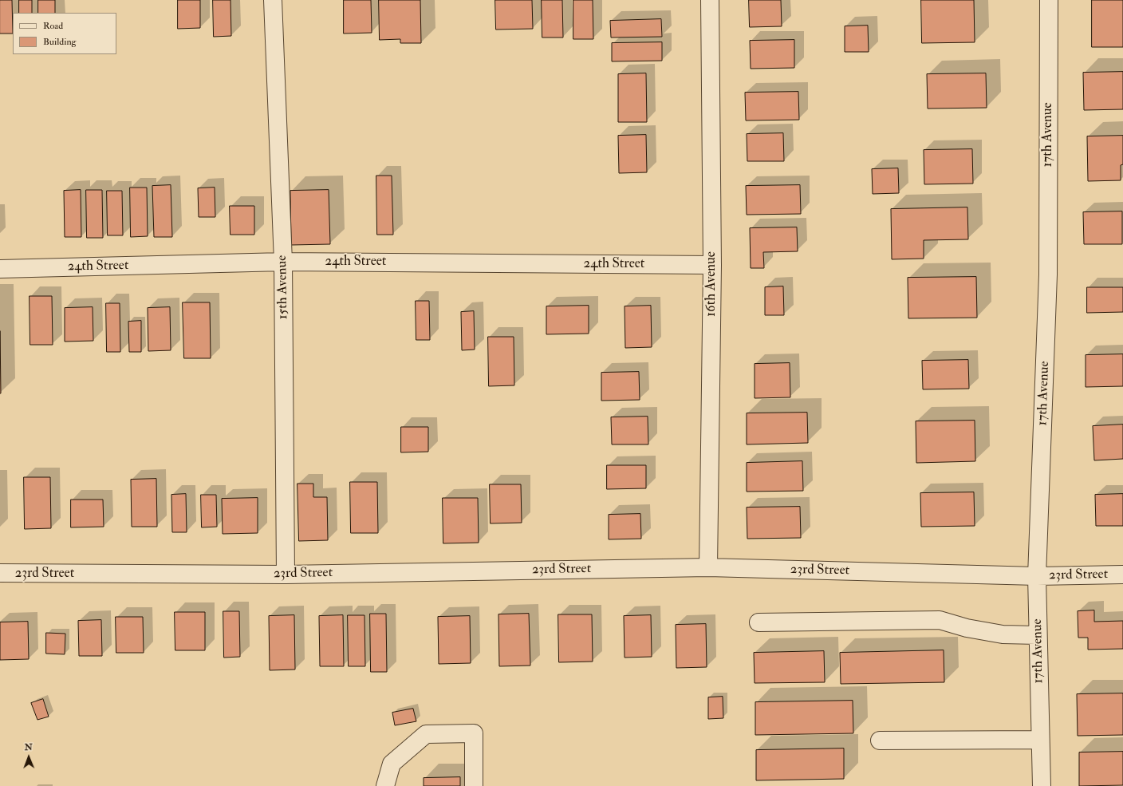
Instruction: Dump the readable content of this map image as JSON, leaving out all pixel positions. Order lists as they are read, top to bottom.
{
  "streets": {
    "street": [
      "17th Avenue",
      "24th Street",
      "16th Avenue",
      "15th Avenue",
      "23rd Street"
    ]
  },
  "crossings": [
    ["17th Avenue", "23rd Street"],
    ["24th Street", "16th Avenue"],
    ["24th Street", "15th Avenue"],
    ["16th Avenue", "23rd Street"],
    ["15th Avenue", "23rd Street"]
  ],
  "legend": ["Road", "Building"],
  "north": "top"
}
